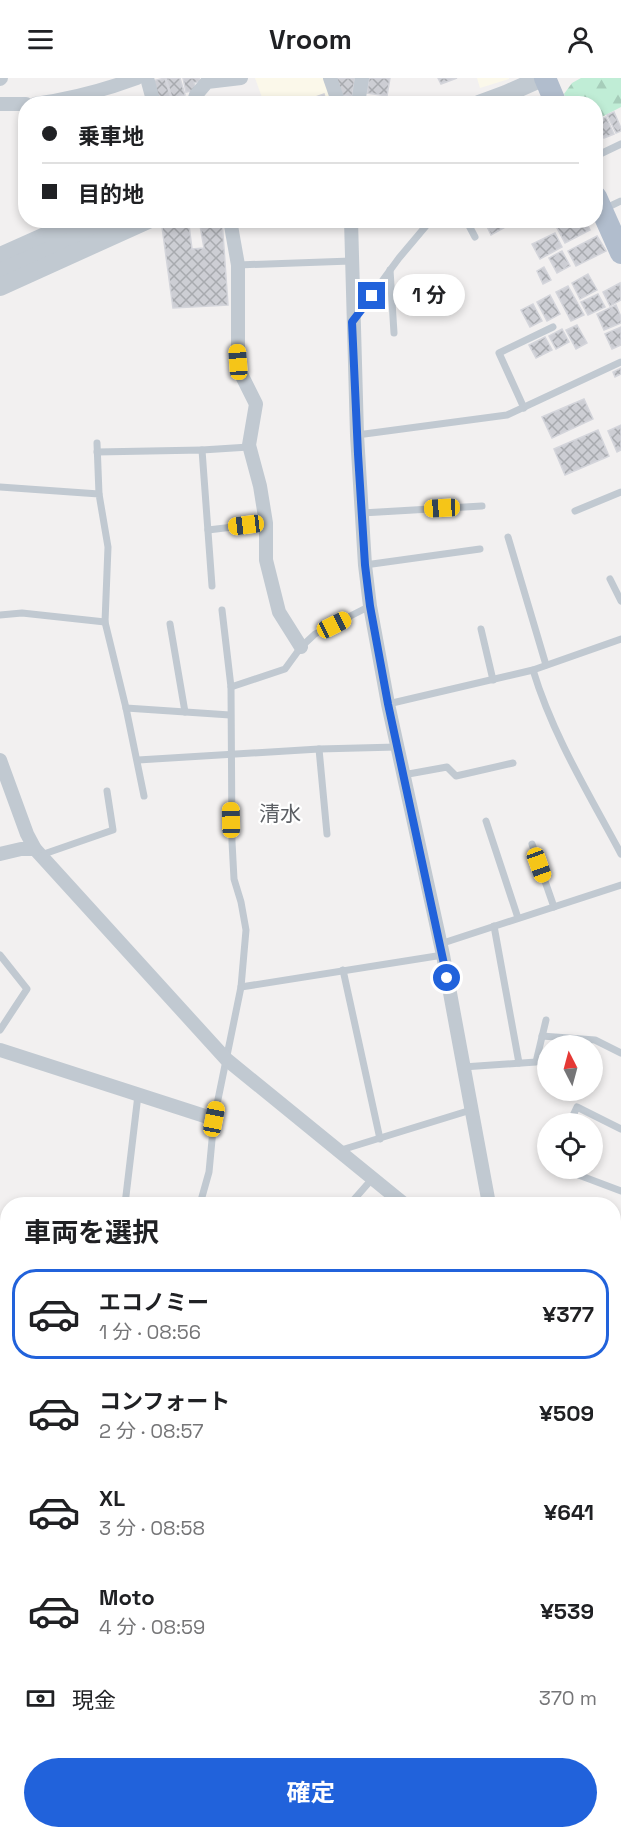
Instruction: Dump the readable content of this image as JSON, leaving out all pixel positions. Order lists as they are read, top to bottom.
{
  "districts": ["清水"],
  "north": "top",
  "page": {
    "header": "Vroom",
    "banner": ["乗車地", "目的地"],
    "bubble": "1 分",
    "heading": "車両を選択",
    "list": [
      {
        "name": "エコノミー",
        "note": "1 分 · 08:56",
        "value": "¥377"
      },
      {
        "name": "コンフォート",
        "note": "2 分 · 08:57",
        "value": "¥509"
      },
      {
        "name": "XL",
        "note": "3 分 · 08:58",
        "value": "¥641"
      },
      {
        "name": "Moto",
        "note": "4 分 · 08:59",
        "value": "¥539"
      }
    ],
    "pay": ["現金", "370 m"],
    "buttons": "確定"
  }
}
